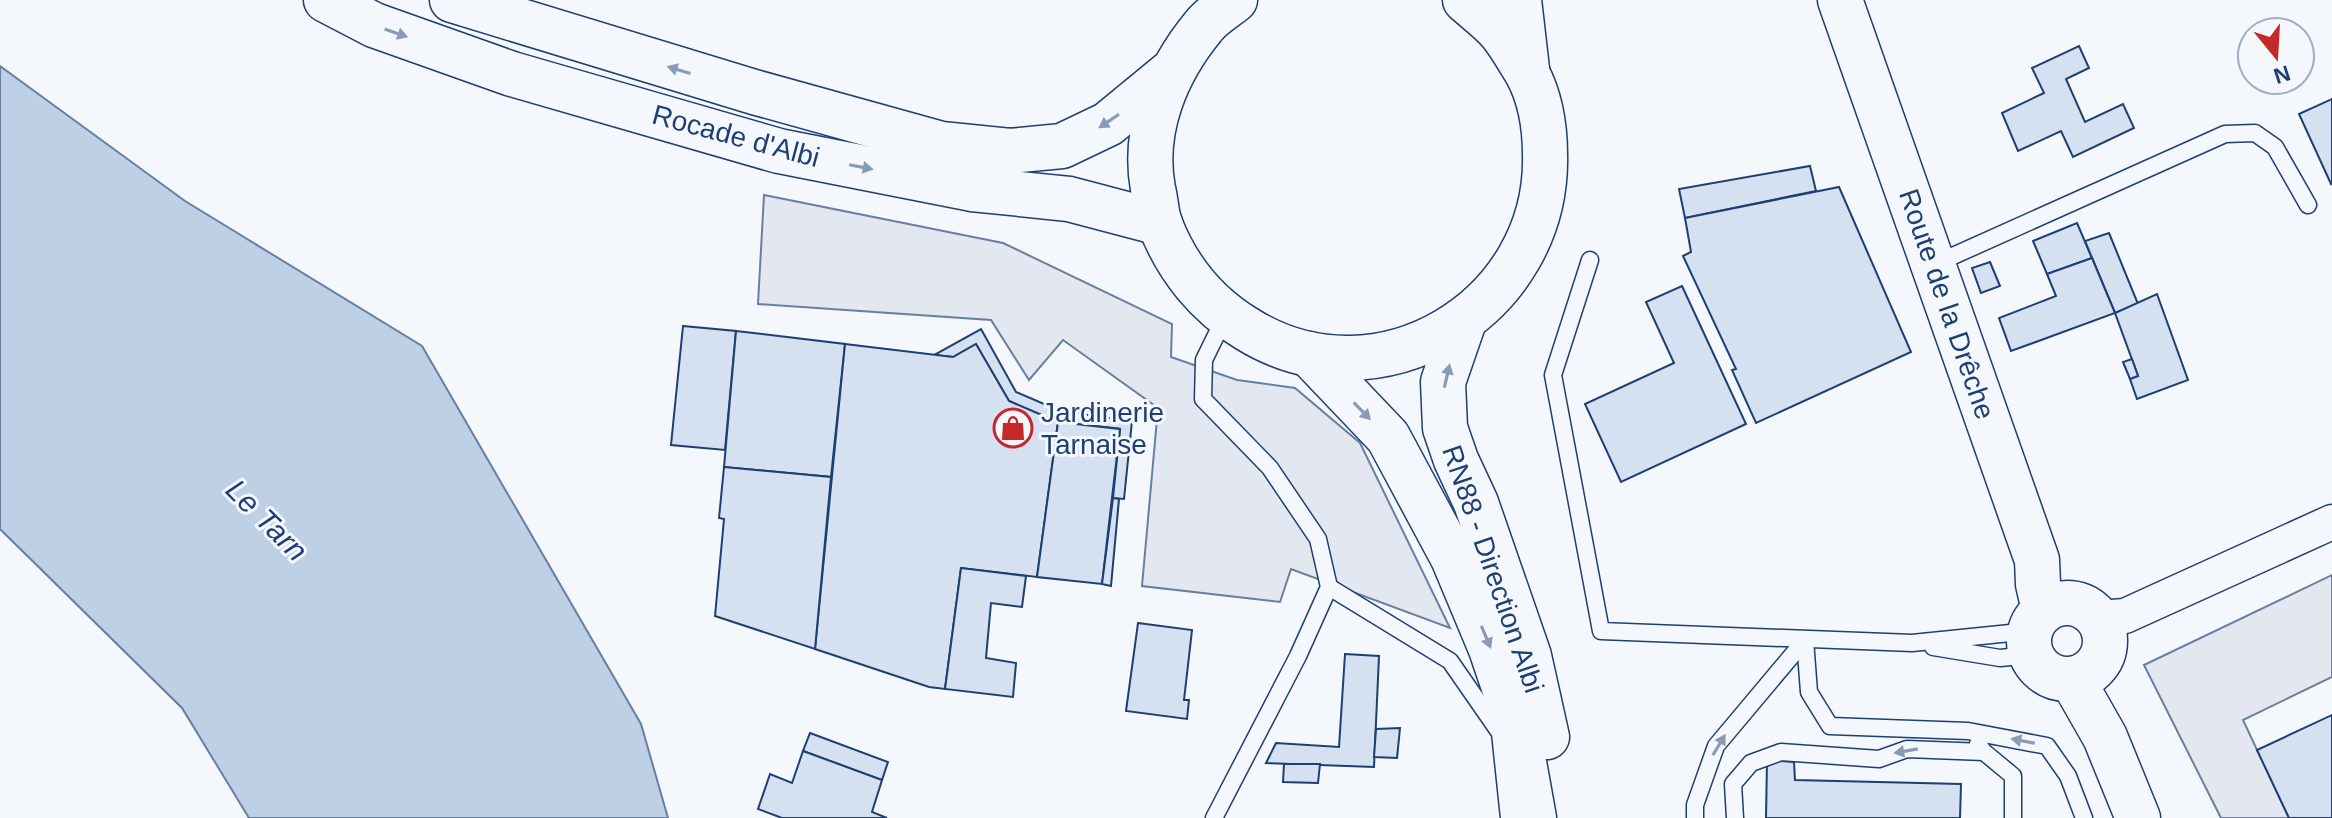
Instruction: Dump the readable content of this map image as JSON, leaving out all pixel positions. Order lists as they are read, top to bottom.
{
  "streets": {
    "main road": ["Rocade d'Albi", "Route de la Drêche", "RN88 - Direction Albi"]
  },
  "water": ["Le Tarn"],
  "places": {
    "shop": ["Jardinerie Tarnaise"]
  },
  "north": "bottom"
}
